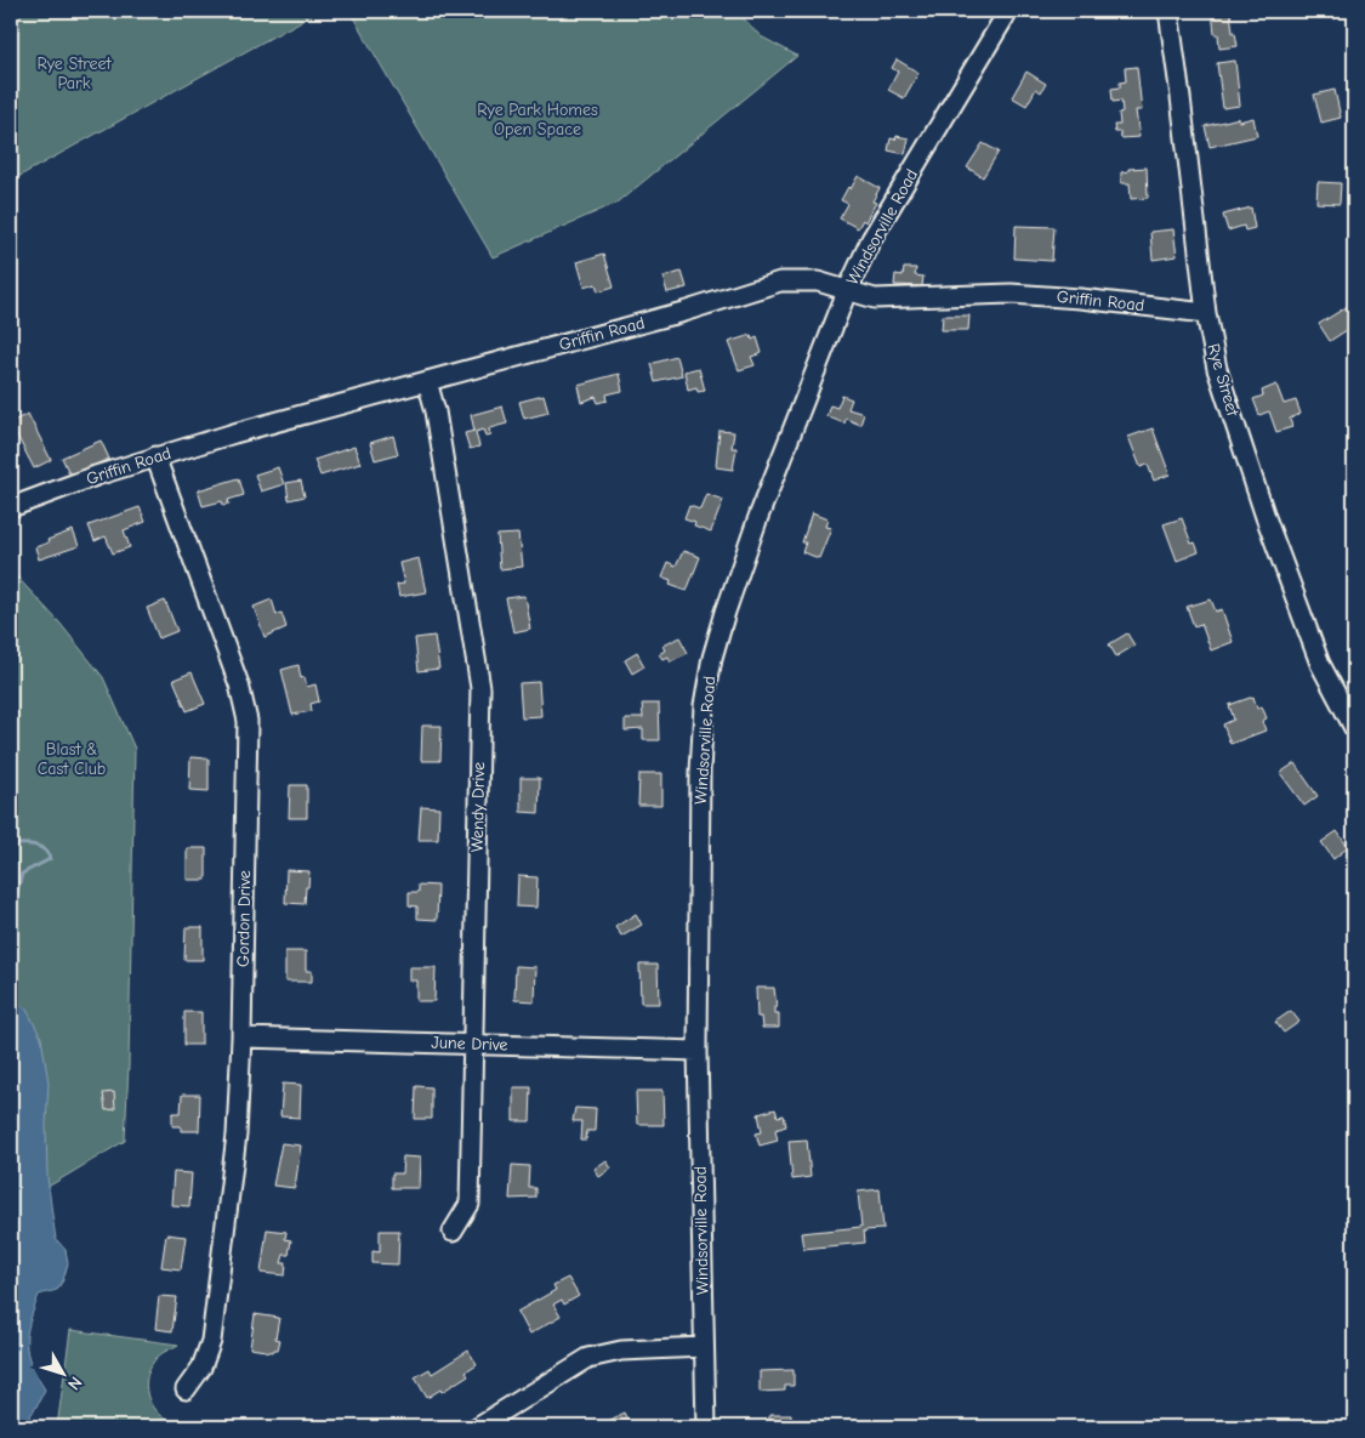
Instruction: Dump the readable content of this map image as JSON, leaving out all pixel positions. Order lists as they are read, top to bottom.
{
  "streets": {
    "street": [
      "Windsorville Road",
      "Griffin Road",
      "Rye Street",
      "Wendy Drive",
      "Gordon Drive",
      "June Drive"
    ]
  },
  "crossings": [
    ["Windsorville Road", "Griffin Road"],
    ["Windsorville Road", "June Drive"],
    ["Griffin Road", "Rye Street"],
    ["Griffin Road", "Wendy Drive"],
    ["Griffin Road", "Gordon Drive"],
    ["Wendy Drive", "June Drive"],
    ["Gordon Drive", "June Drive"]
  ],
  "parks": ["Rye Street Park", "Rye Park Homes Open Space", "Blast & Cast Club"],
  "north": "bottom right"
}
